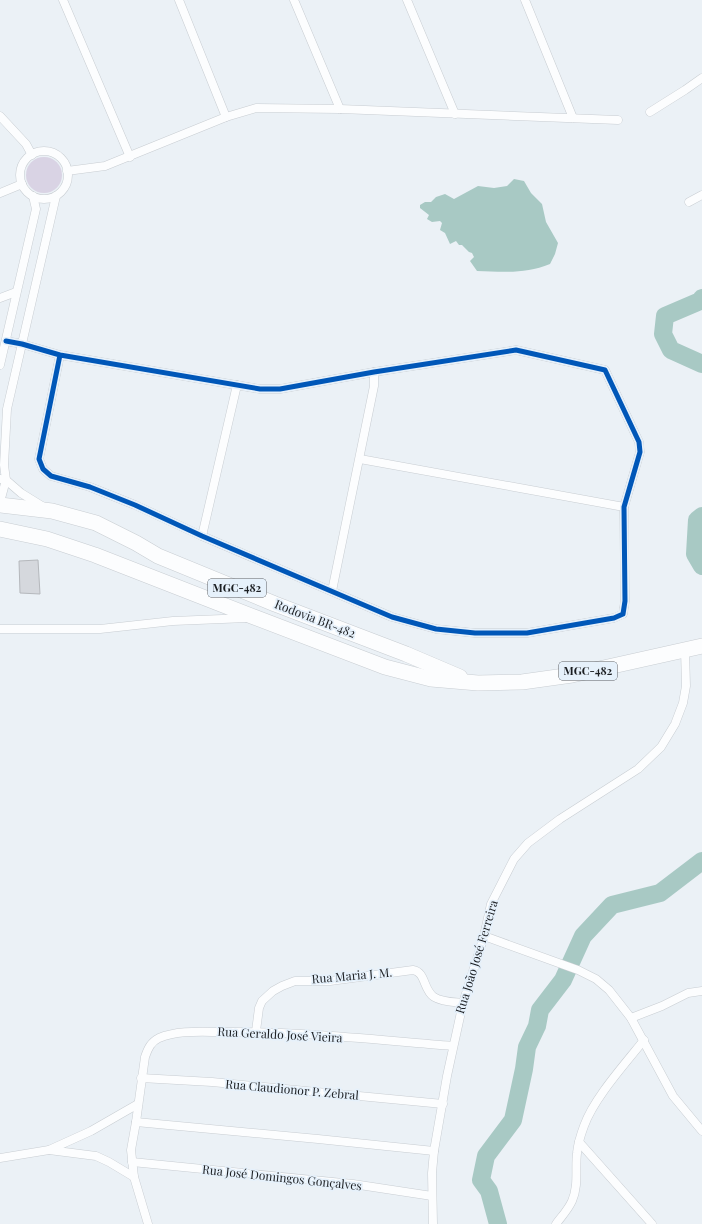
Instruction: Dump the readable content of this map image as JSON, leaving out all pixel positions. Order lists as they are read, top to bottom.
{
  "streets": {
    "highway": ["MGC-482", "Rodovia BR-482"],
    "street": [
      "Rua João José Ferreira",
      "Rua Maria J. M.",
      "Rua Geraldo José Vieira",
      "Rua Claudionor P. Zebral",
      "Rua José Domingos Gonçalves"
    ]
  },
  "crossings": [
    ["Rodovia BR-482", "Rua João José Ferreira"],
    ["Rua João José Ferreira", "Rua Maria J. M."],
    ["Rua João José Ferreira", "Rua Geraldo José Vieira"],
    ["Rua João José Ferreira", "Rua Claudionor P. Zebral"],
    ["Rua João José Ferreira", "Rua José Domingos Gonçalves"],
    ["Rua Maria J. M.", "Rua Geraldo José Vieira"],
    ["Rua Geraldo José Vieira", "Rua Claudionor P. Zebral"],
    ["Rua Geraldo José Vieira", "Rua José Domingos Gonçalves"]
  ]
}
